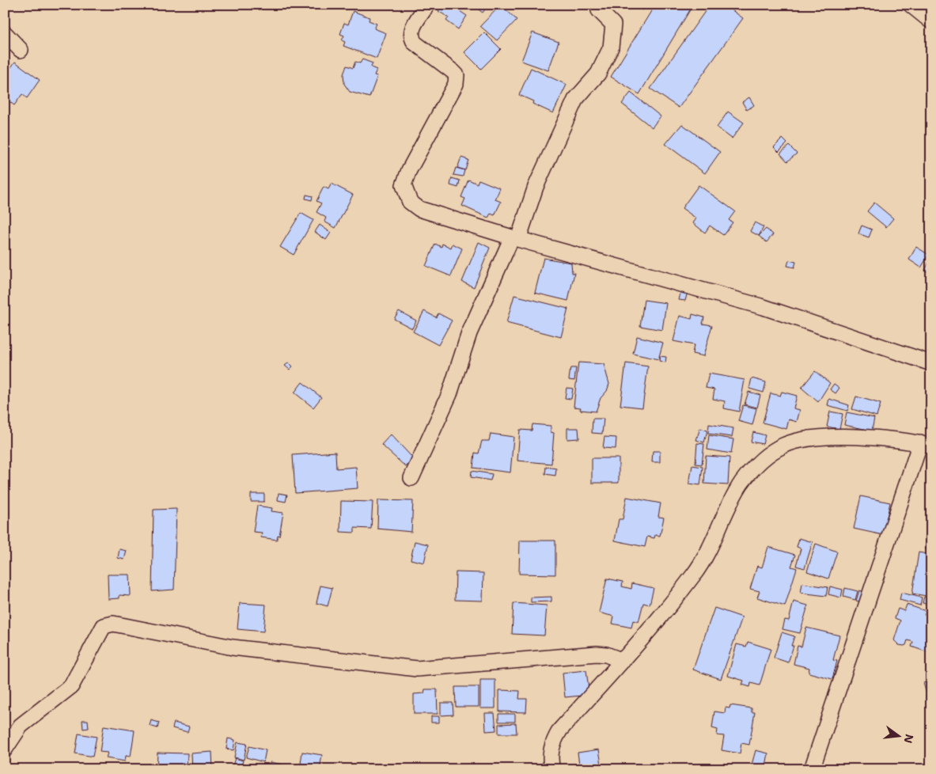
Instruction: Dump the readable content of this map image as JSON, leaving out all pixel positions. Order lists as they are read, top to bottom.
{
  "north": "right"
}
